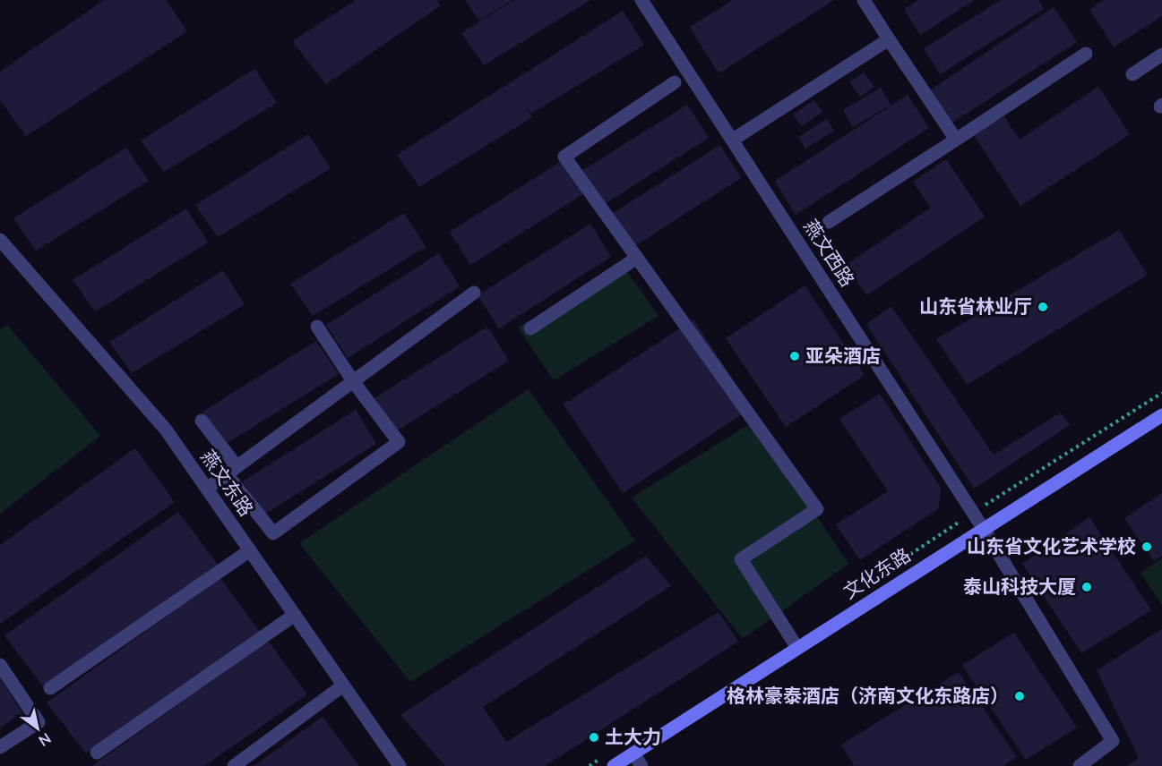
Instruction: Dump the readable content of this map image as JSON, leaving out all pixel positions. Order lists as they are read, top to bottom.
{
  "streets": {
    "main road": ["文化东路"],
    "street": ["燕文西路", "燕文东路"]
  },
  "crossings": [
    ["燕文西路", "文化东路"]
  ],
  "places": [
    "山东省林业厅",
    "亚朵酒店",
    "山东省文化艺术学校",
    "泰山科技大厦",
    "格林豪泰酒店（济南文化东路店）",
    "土大力"
  ],
  "north": "bottom right"
}
